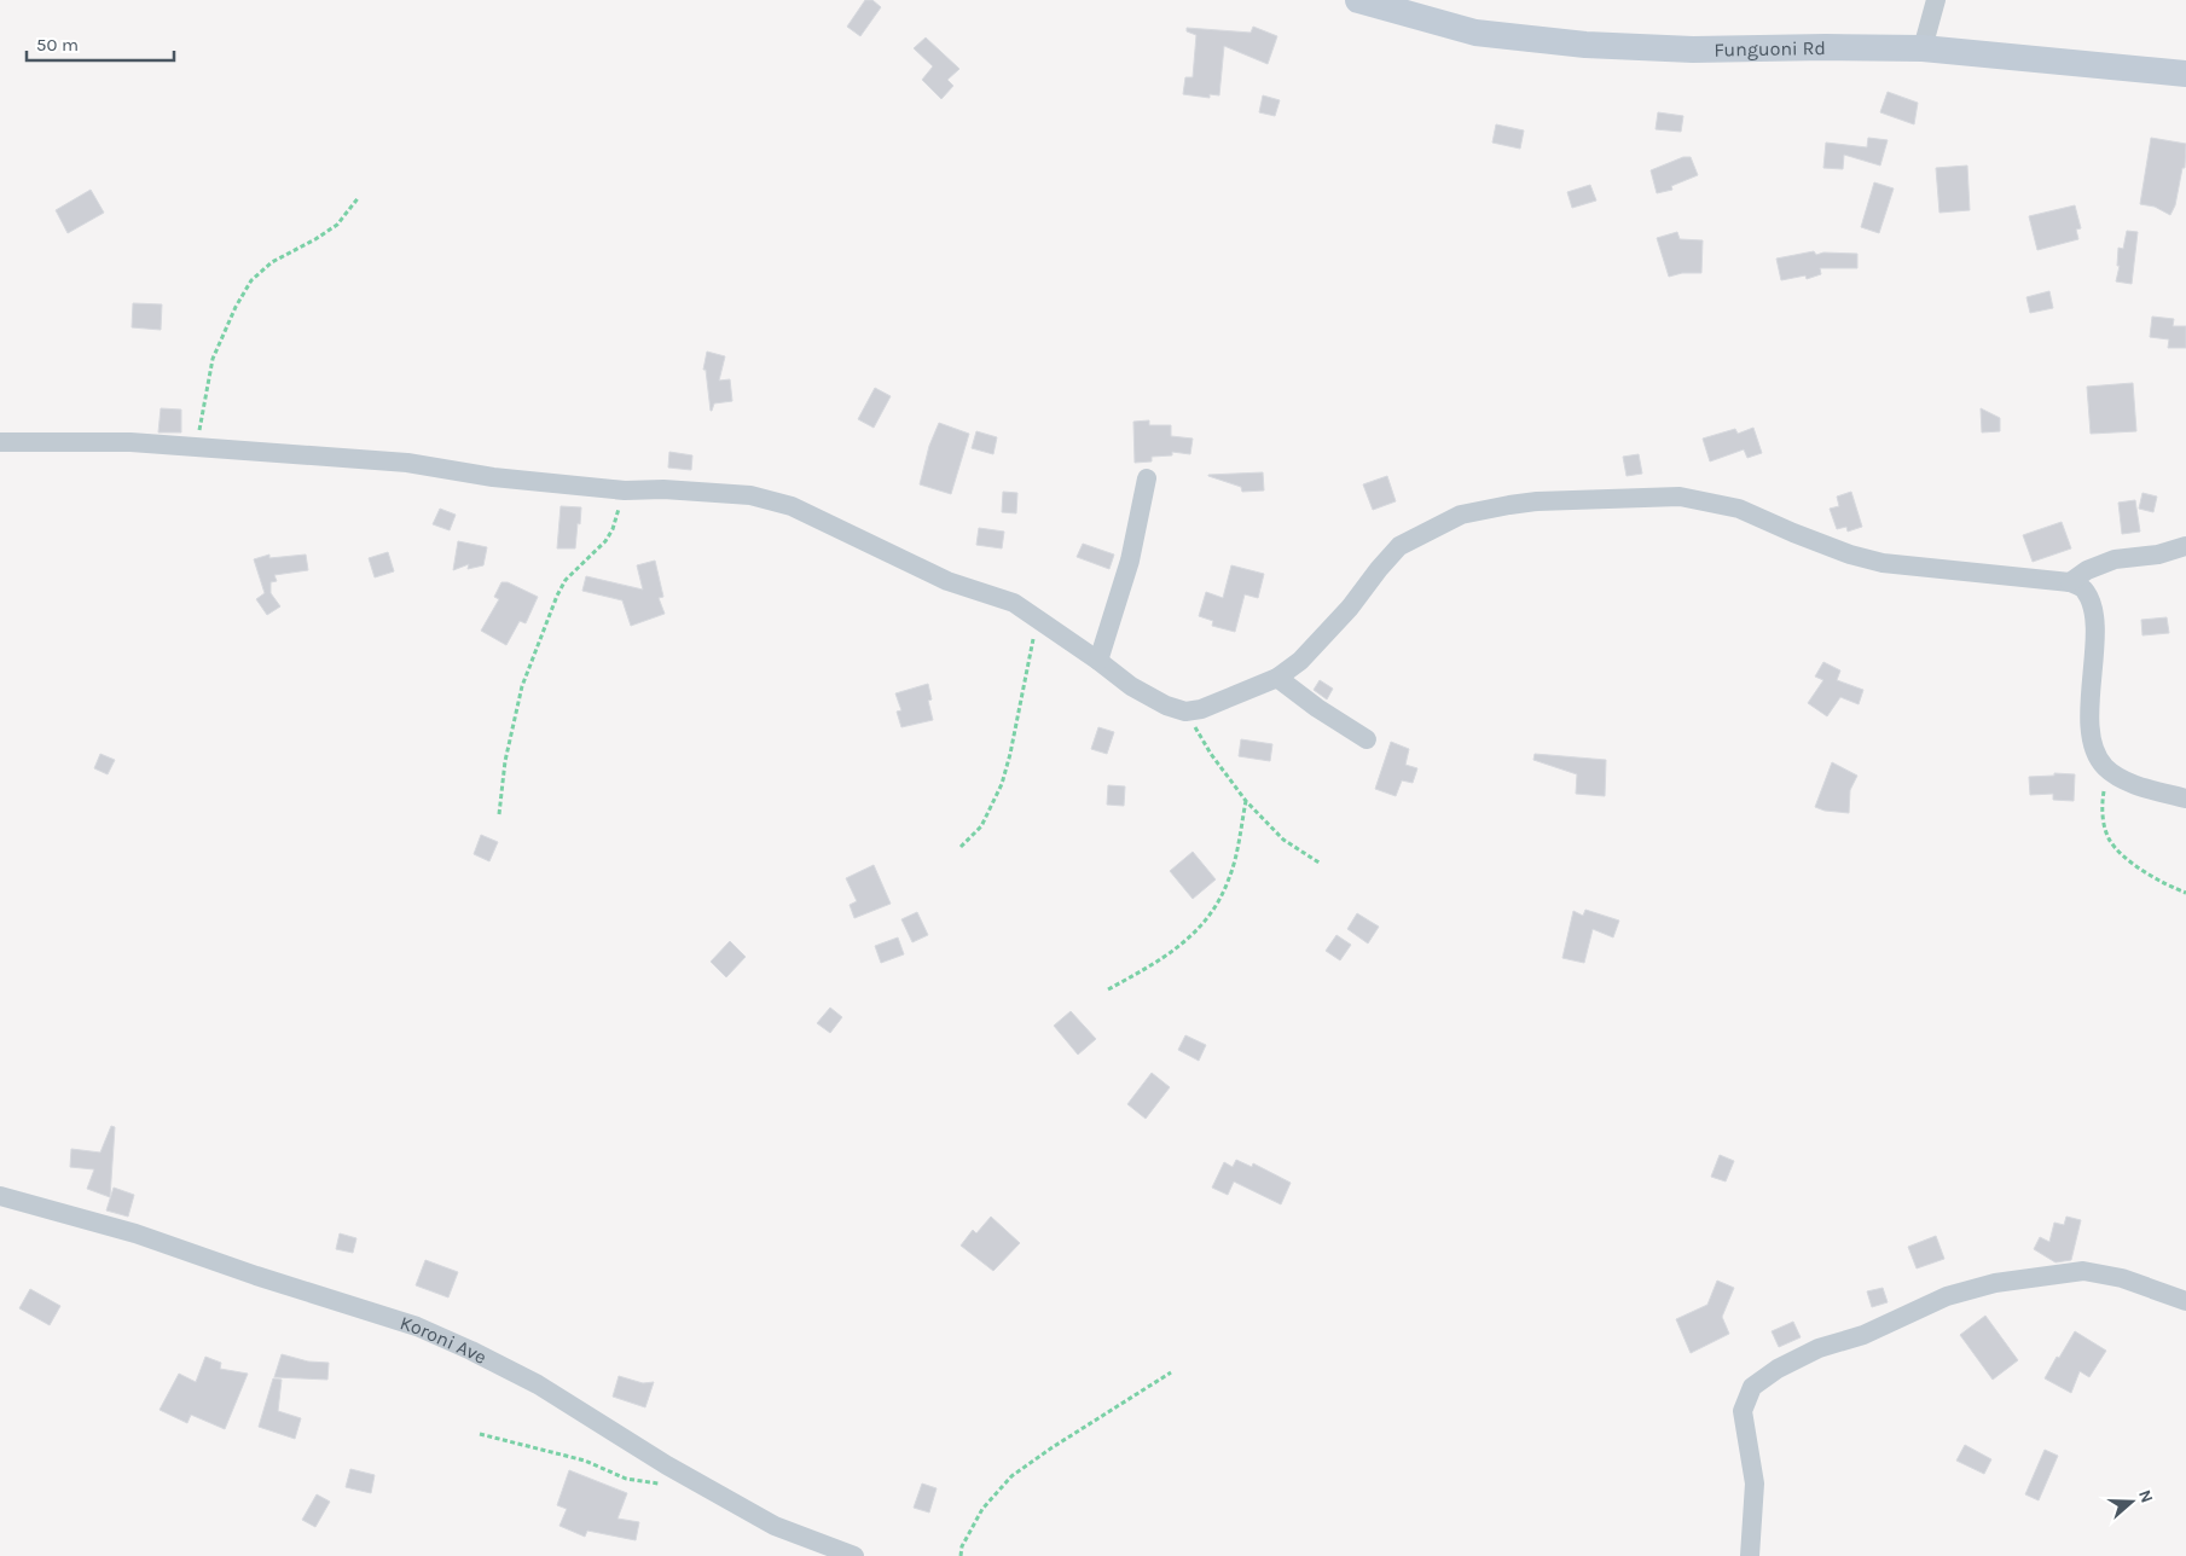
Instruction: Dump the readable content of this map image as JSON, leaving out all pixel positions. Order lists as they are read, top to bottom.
{
  "streets": {
    "street": ["Funguoni Rd", "Koroni Ave"]
  },
  "scale_bar": "50 m",
  "north": "right"
}
